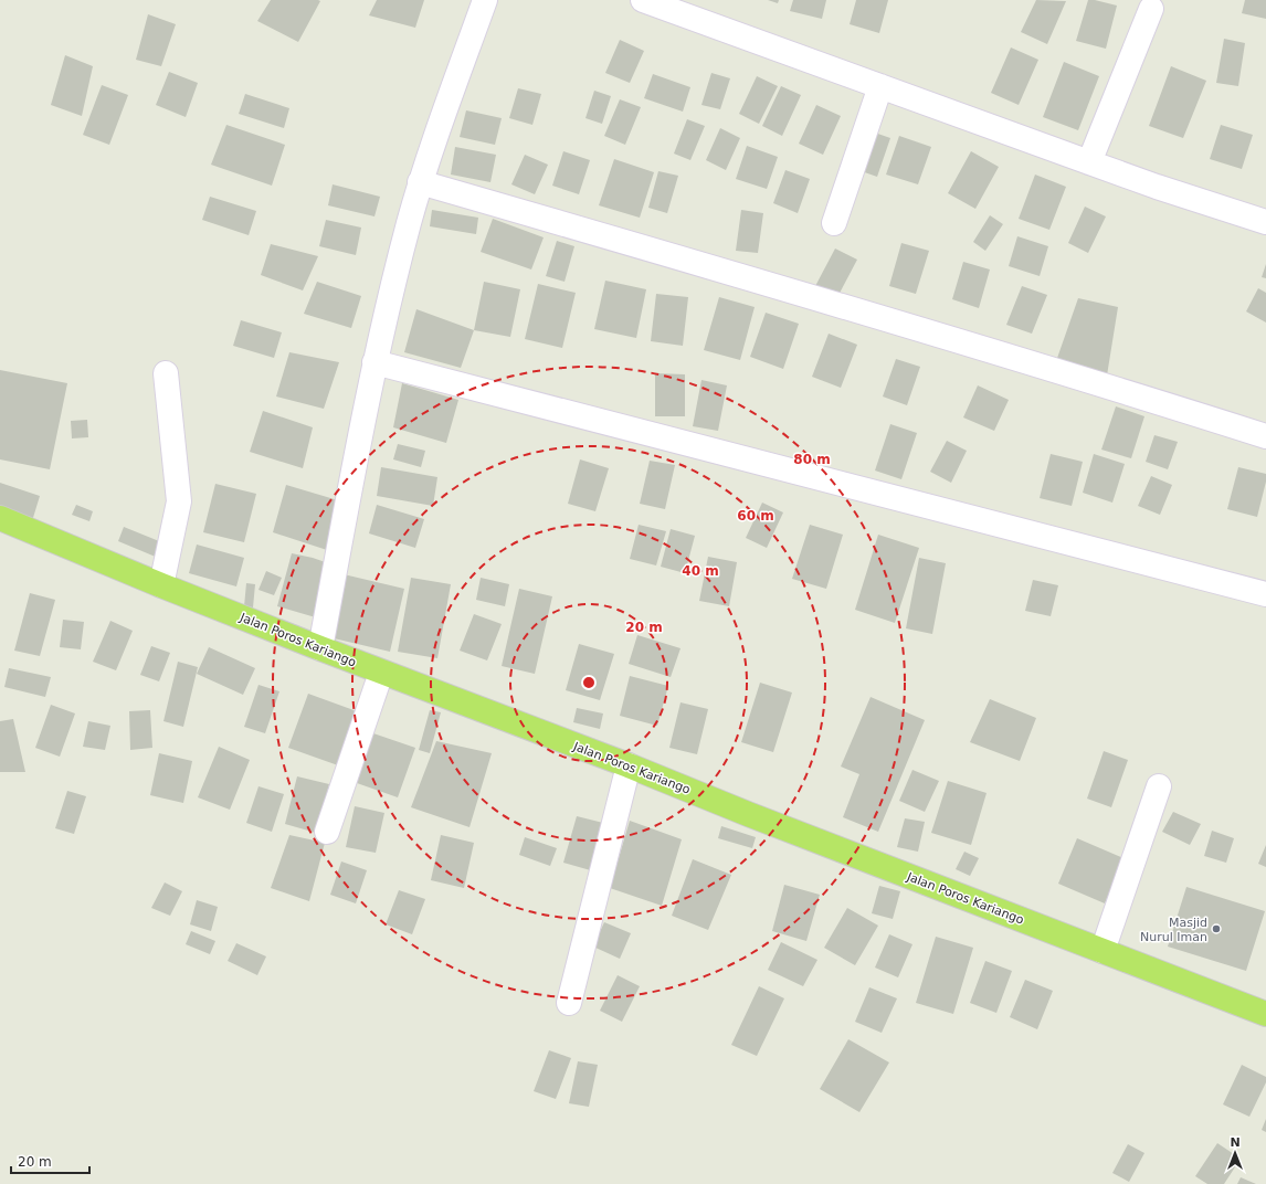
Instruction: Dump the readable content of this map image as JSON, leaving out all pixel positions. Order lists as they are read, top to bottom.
{
  "streets": {
    "main road": ["Jalan Poros Kariango"]
  },
  "places": ["Masjid Nurul Iman"],
  "scale_bar": "20 m",
  "north": "top",
  "rings": [
    "80 m",
    "60 m",
    "40 m",
    "20 m"
  ]
}
